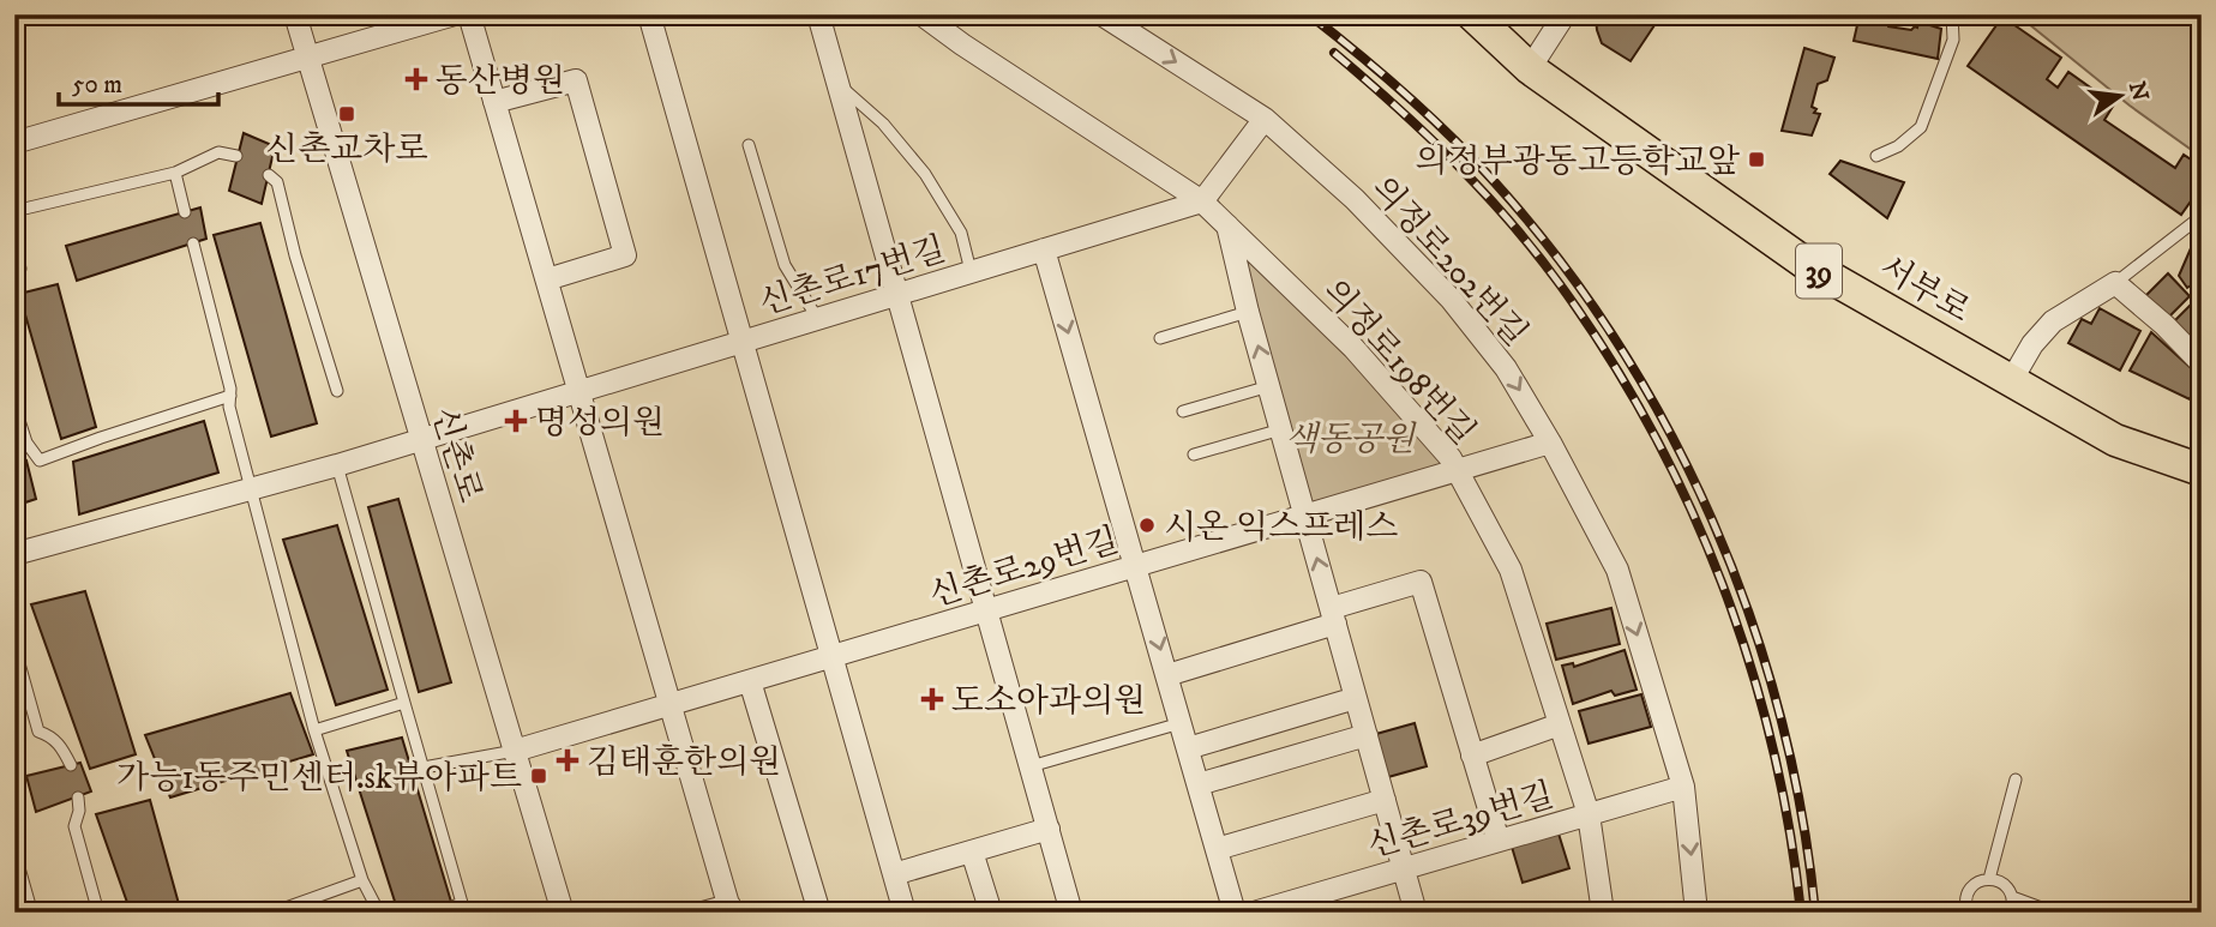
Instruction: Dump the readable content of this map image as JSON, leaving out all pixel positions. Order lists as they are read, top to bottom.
{
  "streets": {
    "main road": ["39", "서부로"],
    "street": [
      "의정로202번길",
      "신촌로17번길",
      "의정로198번길",
      "신촌로",
      "신촌로29번길",
      "신촌로39번길"
    ]
  },
  "crossings": [
    ["의정로202번길", "신촌로29번길"],
    ["의정로202번길", "신촌로39번길"],
    ["신촌로17번길", "의정로198번길"],
    ["신촌로17번길", "신촌로"],
    ["의정로198번길", "신촌로29번길"],
    ["의정로198번길", "신촌로39번길"],
    ["신촌로", "신촌로29번길"]
  ],
  "one_way": ["의정로202번길"],
  "parks": ["색동공원"],
  "places": {
    "health": [
      "동산병원",
      "명성의원",
      "도소아과의원",
      "김태훈한의원"
    ],
    "transit": ["신촌교차로", "의정부광동고등학교앞", "가능1동주민센터.sk뷰아파트"],
    "other": ["시온 익스프레스"]
  },
  "scale_bar": "50 m",
  "north": "right"
}
